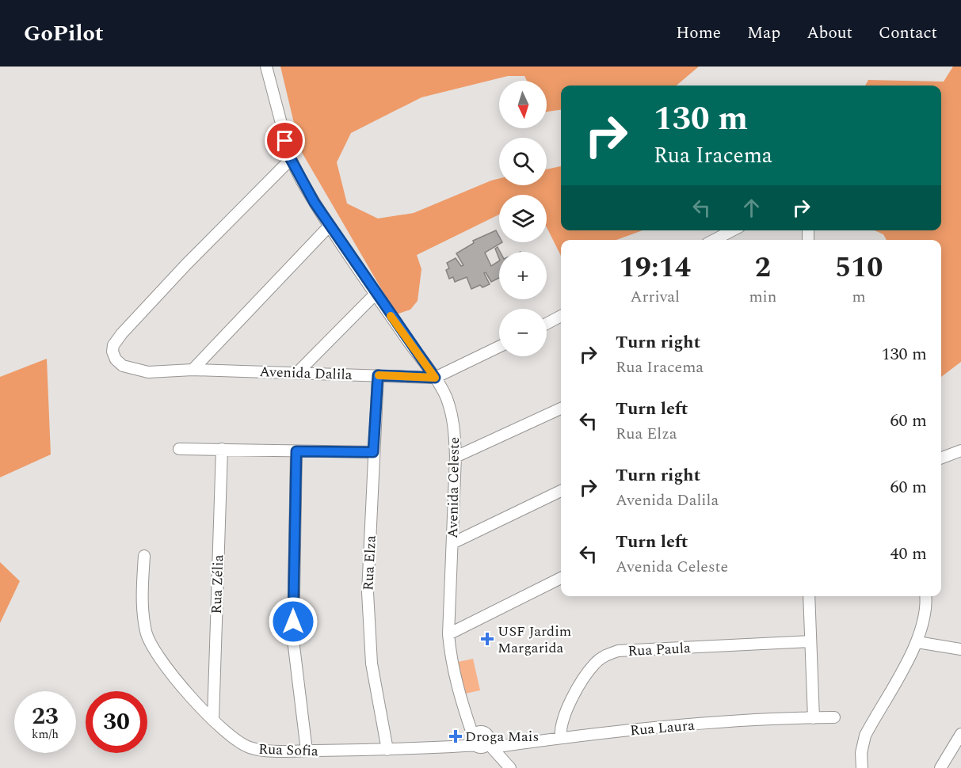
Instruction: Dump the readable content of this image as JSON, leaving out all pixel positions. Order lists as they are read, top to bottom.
{
  "streets": {
    "street": [
      "Avenida Dalila",
      "Avenida Celeste",
      "Rua Elza",
      "Rua Zélia",
      "Rua Paula",
      "Rua Laura",
      "Rua Sofia"
    ]
  },
  "crossings": [
    ["Avenida Dalila", "Avenida Celeste"],
    ["Avenida Dalila", "Rua Elza"],
    ["Avenida Celeste", "Rua Sofia"],
    ["Rua Elza", "Rua Sofia"],
    ["Rua Zélia", "Rua Sofia"],
    ["Rua Paula", "Rua Laura"],
    ["Rua Laura", "Rua Sofia"]
  ],
  "places": {
    "health": ["USF Jardim Margarida", "Droga Mais"]
  },
  "north": "bottom",
  "page": {
    "header": "GoPilot",
    "nav": [
      "Home",
      "Map",
      "About",
      "Contact"
    ],
    "map_buttons": ["+", "−"],
    "turn": ["130 m", "Rua Iracema"],
    "eta": [
      "19:14",
      "Arrival",
      "2",
      "min",
      "510",
      "m"
    ],
    "list": [
      {
        "name": "Turn right",
        "note": "Rua Iracema",
        "value": "130 m"
      },
      {
        "name": "Turn left",
        "note": "Rua Elza",
        "value": "60 m"
      },
      {
        "name": "Turn right",
        "note": "Avenida Dalila",
        "value": "60 m"
      },
      {
        "name": "Turn left",
        "note": "Avenida Celeste",
        "value": "40 m"
      }
    ],
    "speed": "23 km/h",
    "limit": "30"
  }
}
